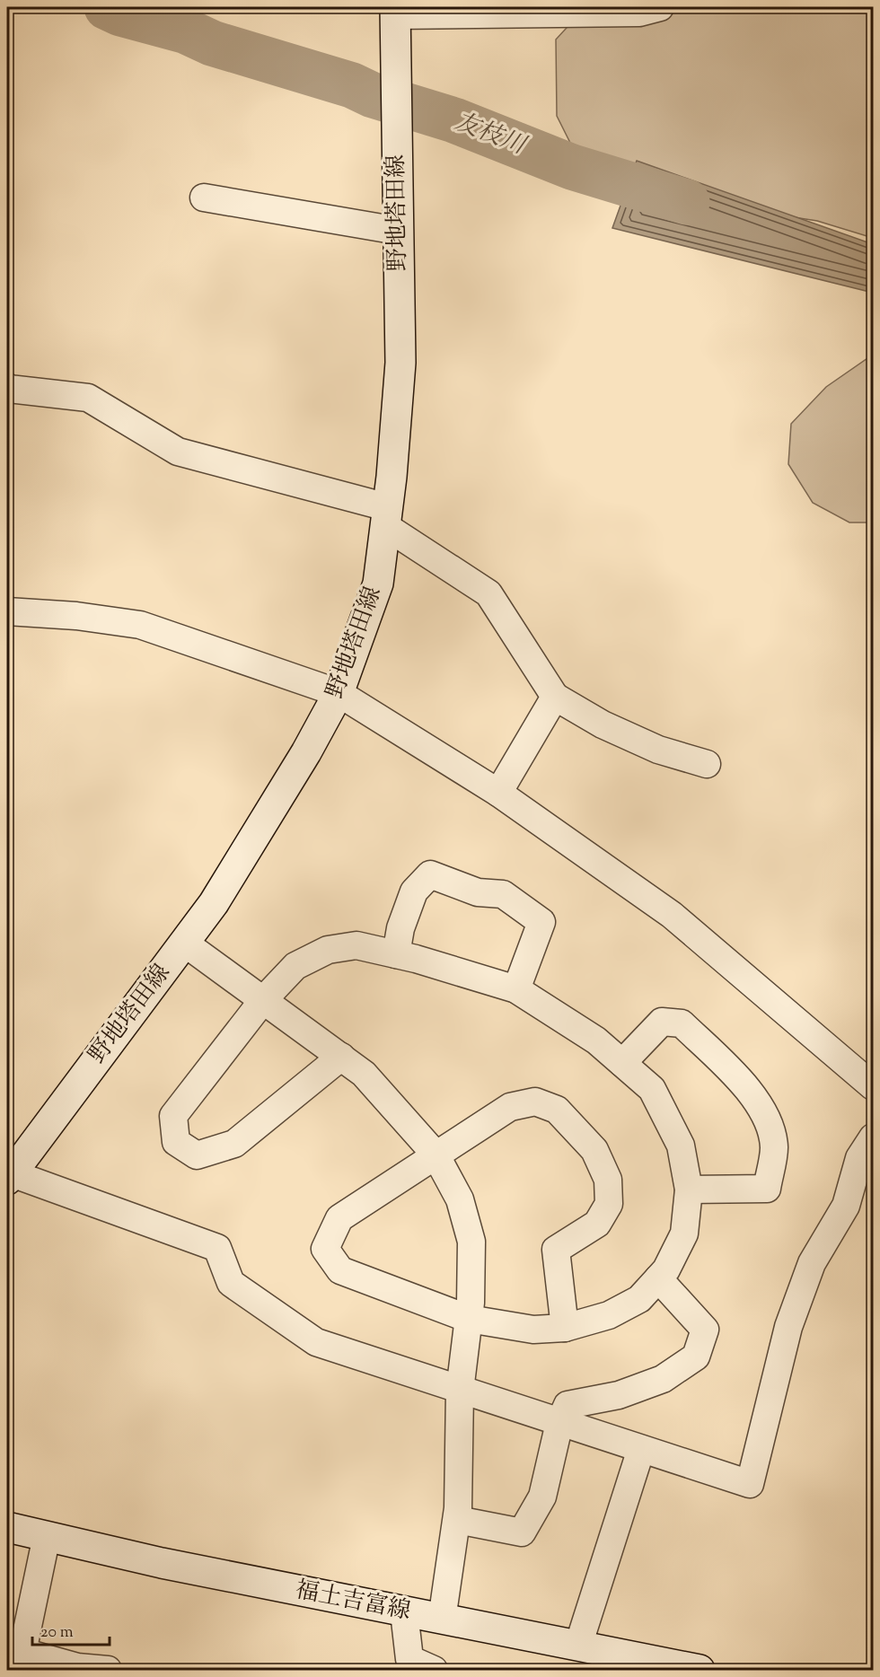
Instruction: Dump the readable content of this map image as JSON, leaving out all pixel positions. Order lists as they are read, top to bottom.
{
  "streets": {
    "main road": ["野地塔田線", "福土吉富線"]
  },
  "water": ["友枝川"],
  "scale_bar": "20 m"
}
